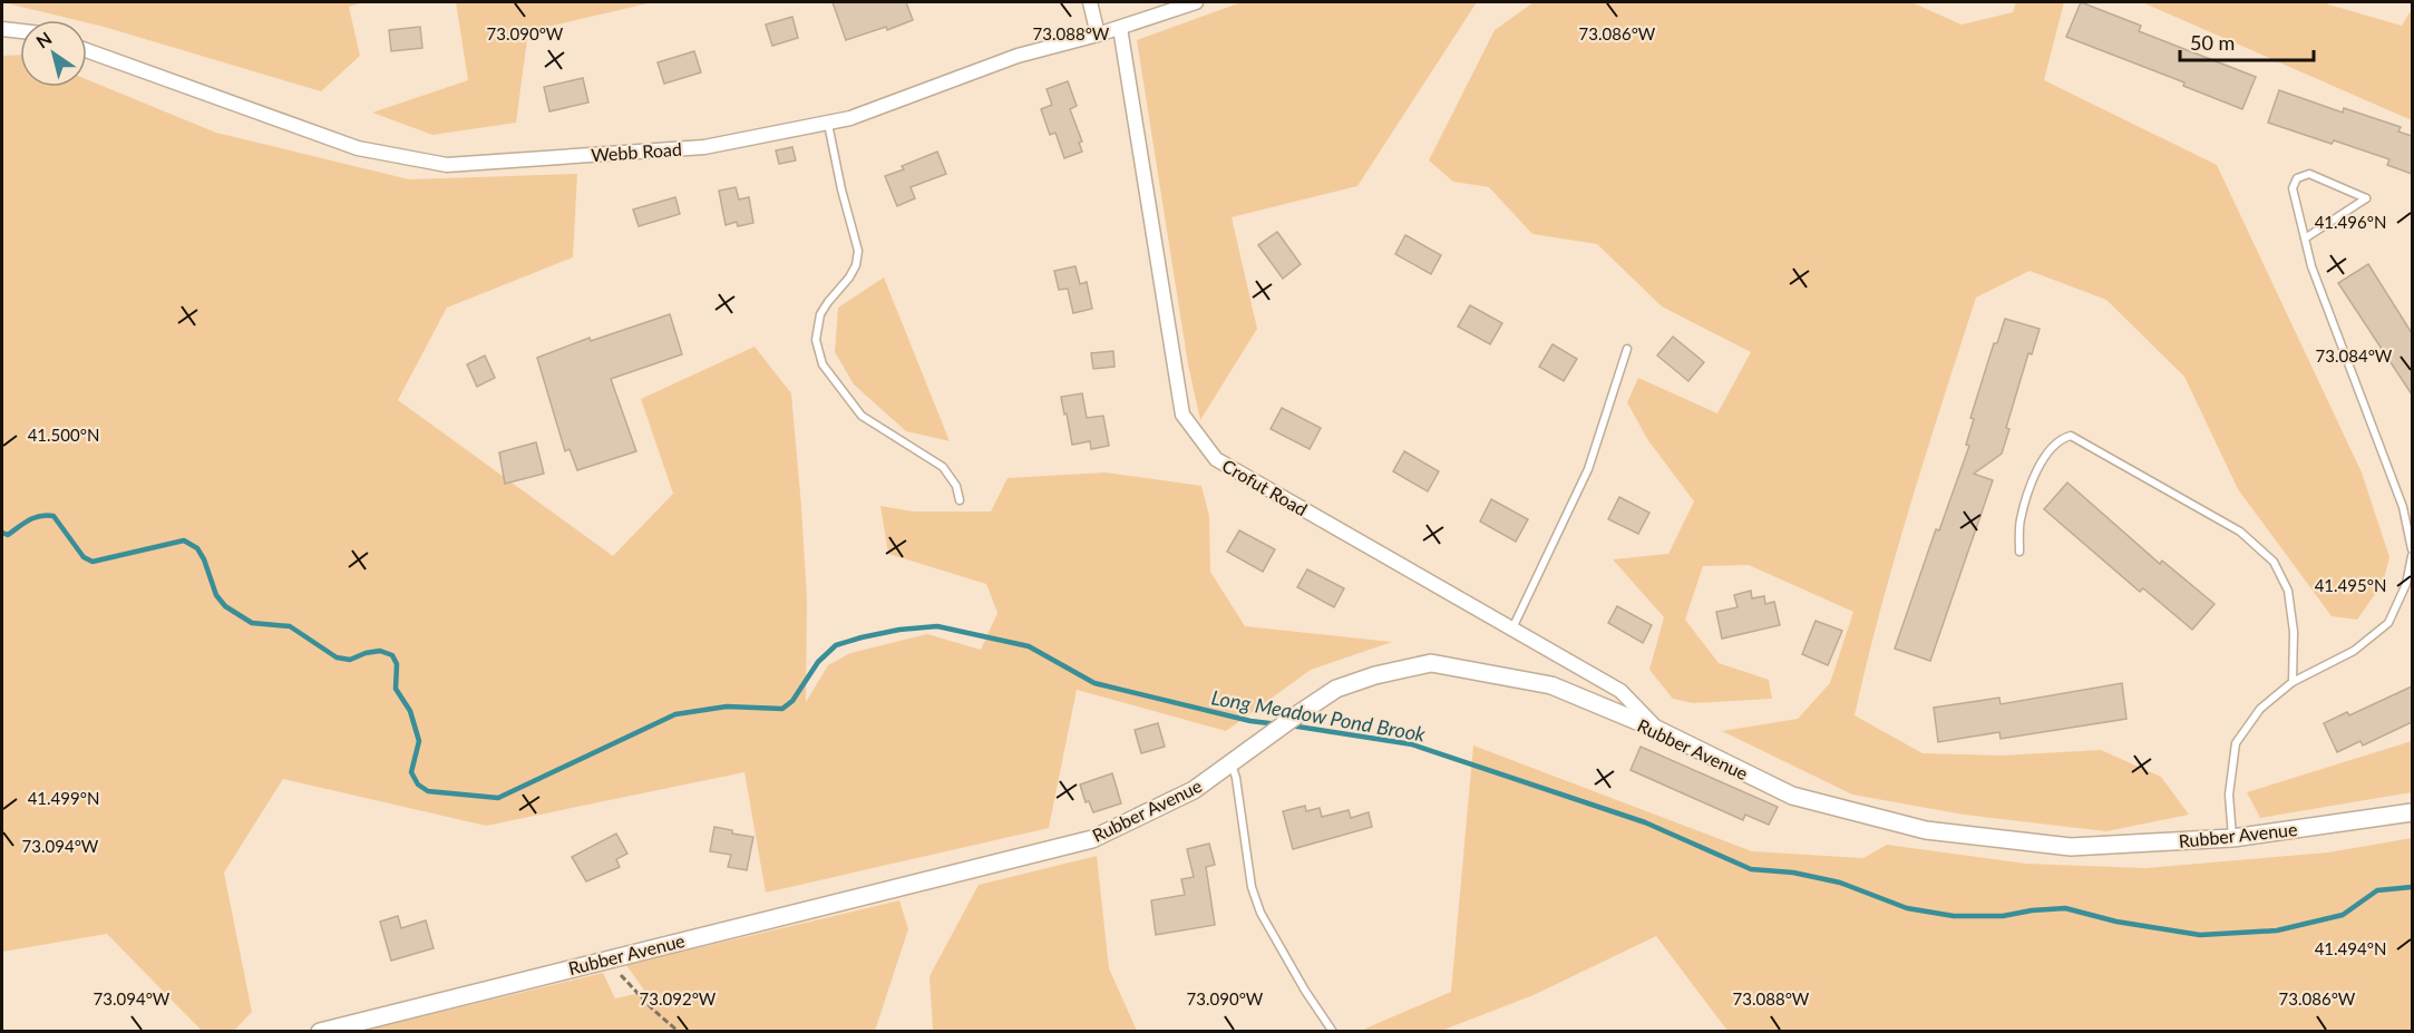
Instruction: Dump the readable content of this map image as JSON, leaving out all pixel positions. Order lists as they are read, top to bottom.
{
  "streets": {
    "street": ["Webb Road", "Crofut Road", "Rubber Avenue"]
  },
  "crossings": [
    ["Webb Road", "Crofut Road"],
    ["Crofut Road", "Rubber Avenue"]
  ],
  "water": ["Long Meadow Pond Brook"],
  "scale_bar": "50 m",
  "north": "top left",
  "coordinates": [
    "73.088°W",
    "73.086°W",
    "73.090°W",
    "41.496°N",
    "73.084°W",
    "41.500°N",
    "41.495°N",
    "41.499°N",
    "73.094°W",
    "41.494°N",
    "73.092°W"
  ]
}
